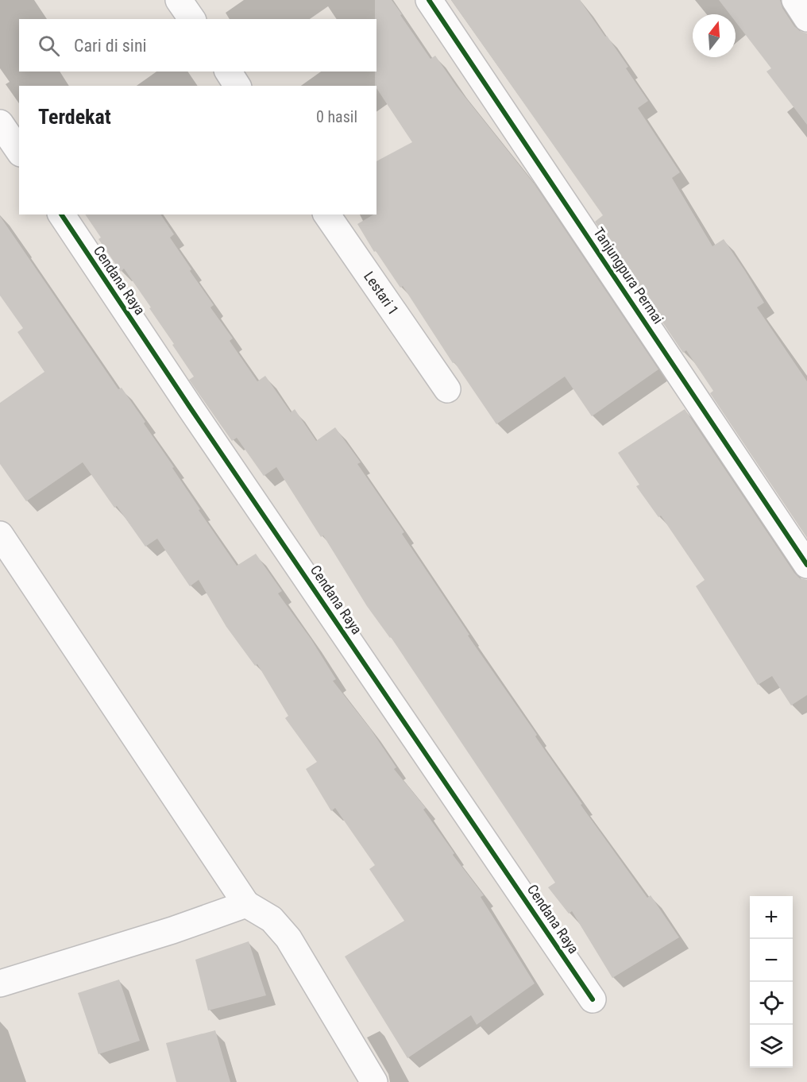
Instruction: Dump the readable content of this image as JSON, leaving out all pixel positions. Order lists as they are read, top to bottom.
{
  "streets": {
    "street": ["Tanjungpura Permai", "Cendana Raya", "Lestari 1"]
  },
  "north": "top",
  "page": {
    "search": "Cari di sini",
    "heading": ["Terdekat", "0 hasil"],
    "map_buttons": ["+", "−"]
  }
}
